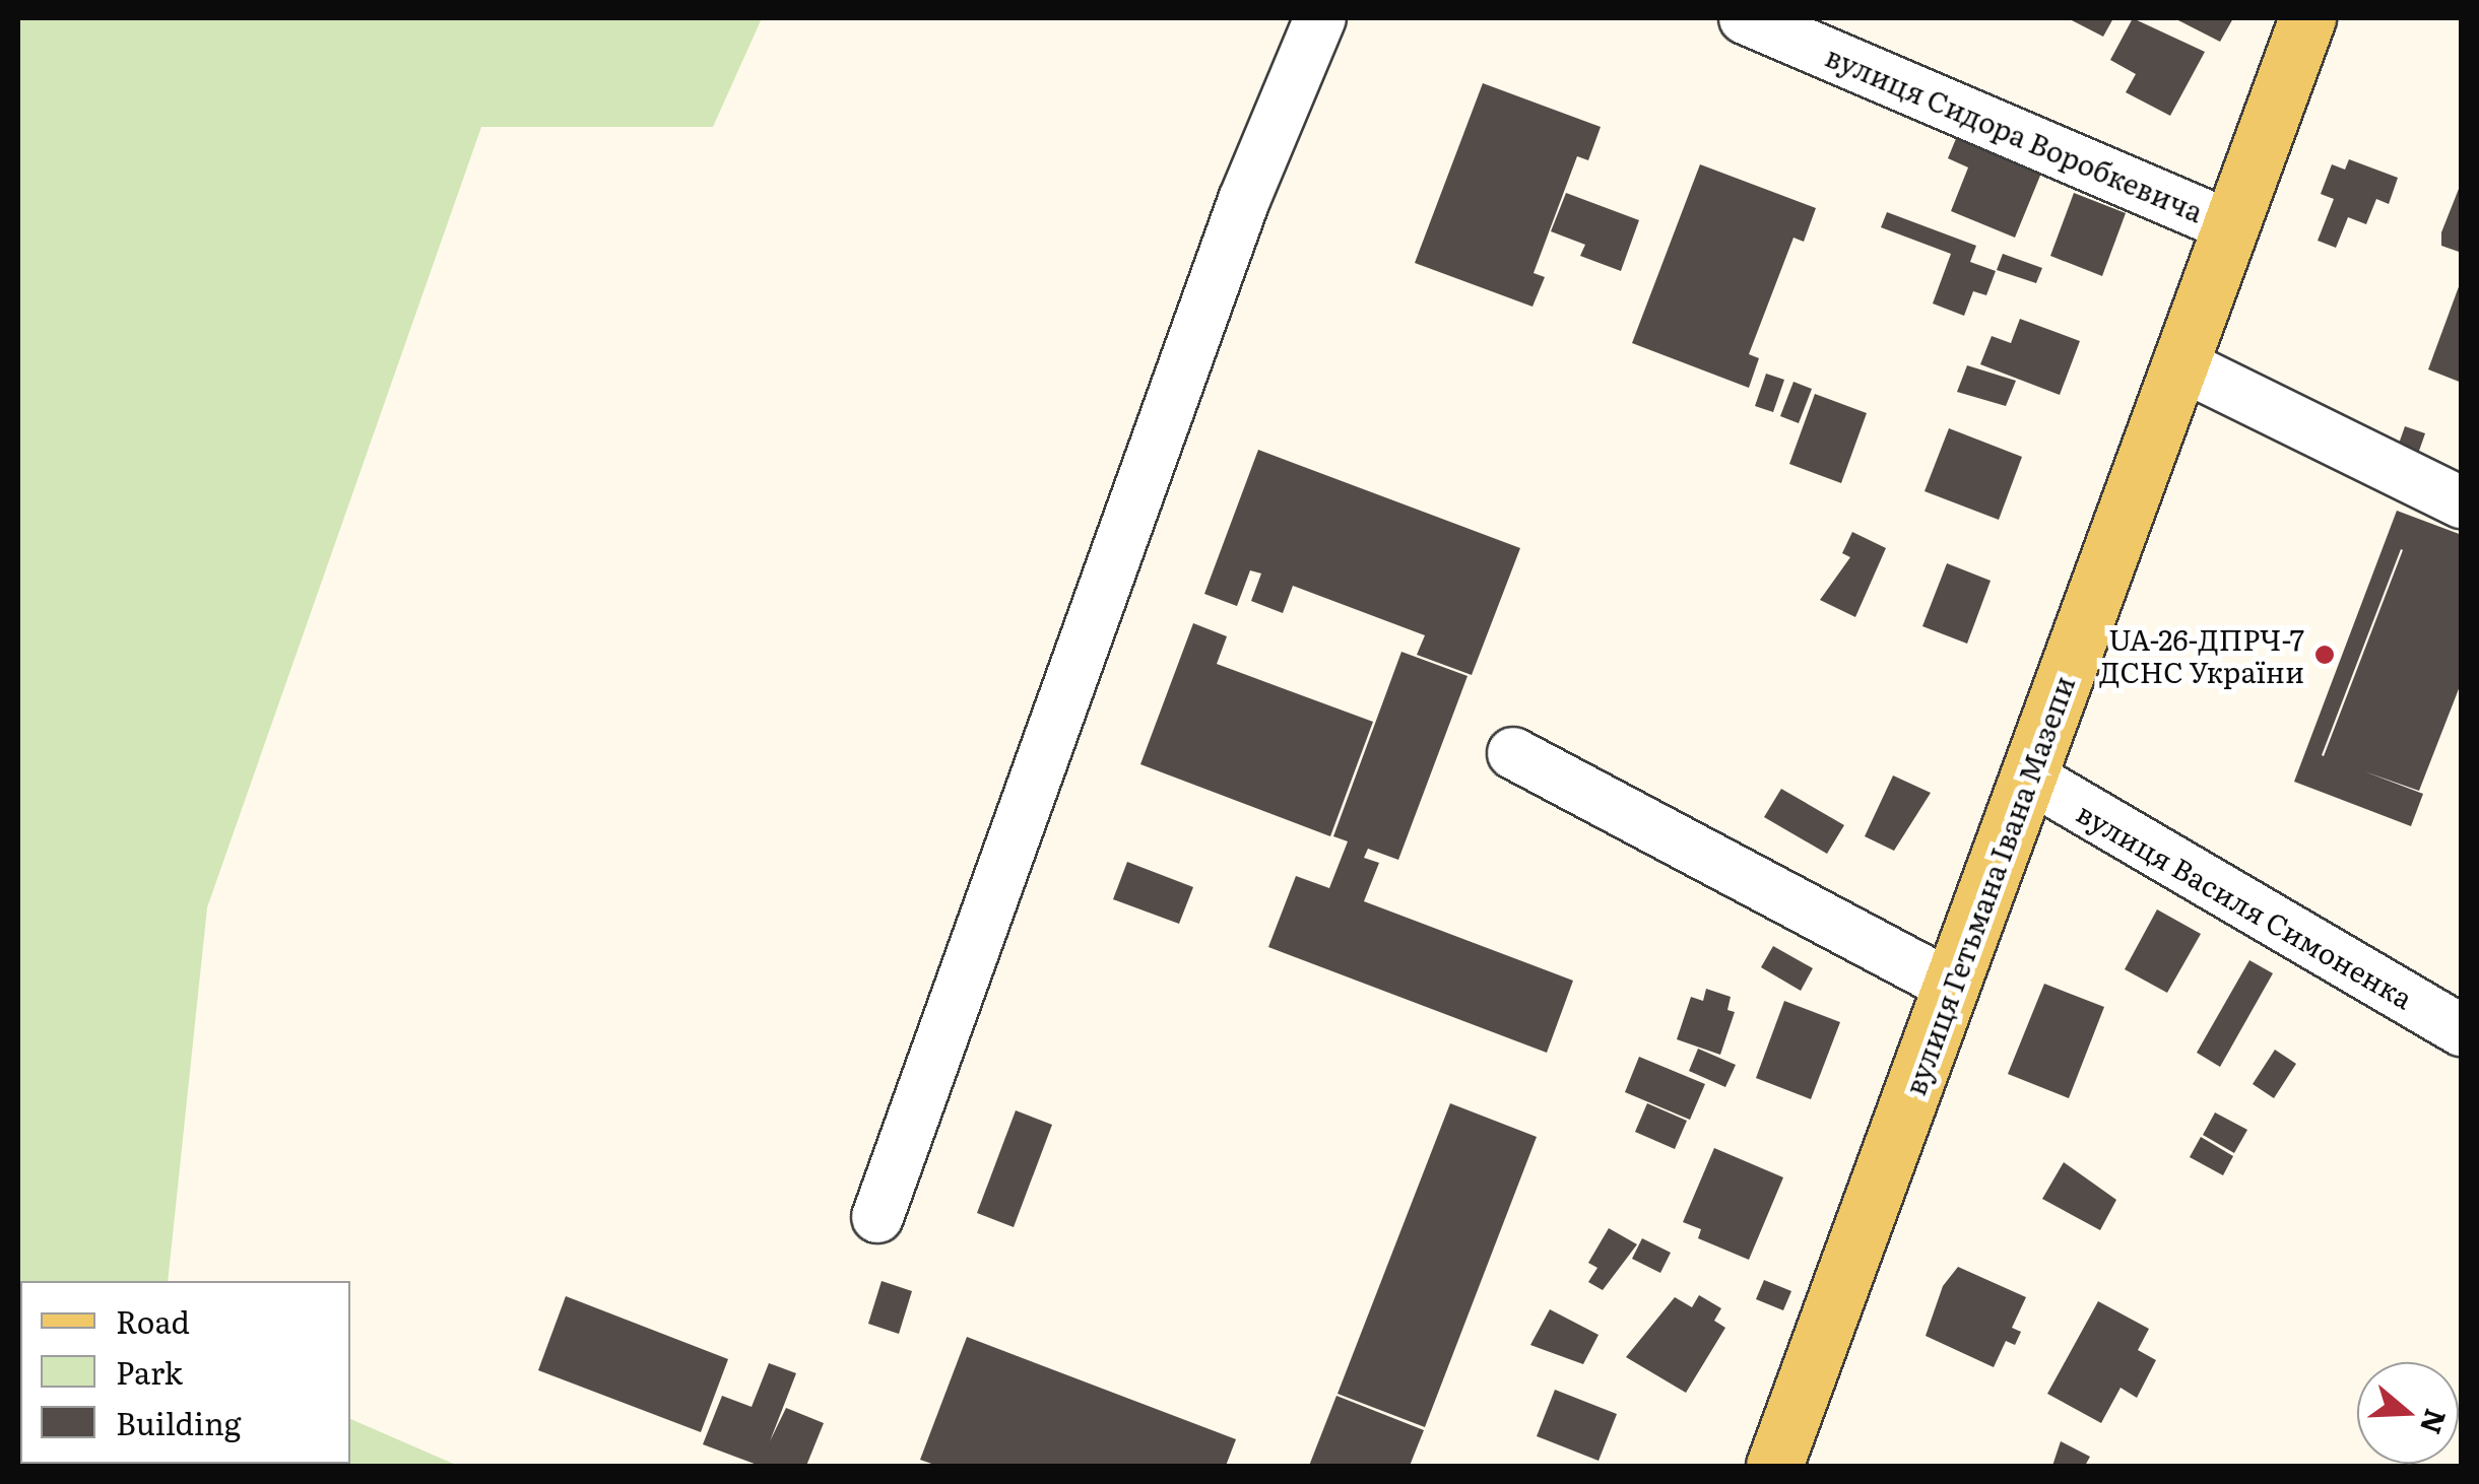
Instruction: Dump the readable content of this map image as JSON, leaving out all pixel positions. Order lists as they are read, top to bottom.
{
  "streets": {
    "main road": ["вулиця Гетьмана Івана Мазепи"],
    "street": ["вулиця Сидора Воробкевича", "вулиця Василя Симоненка"]
  },
  "crossings": [
    ["вулиця Сидора Воробкевича", "вулиця Гетьмана Івана Мазепи"],
    ["вулиця Гетьмана Івана Мазепи", "вулиця Василя Симоненка"]
  ],
  "places": ["UA-26-ДПРЧ-7 ДСНС України"],
  "legend": ["Road", "Park", "Building"],
  "north": "right"
}
